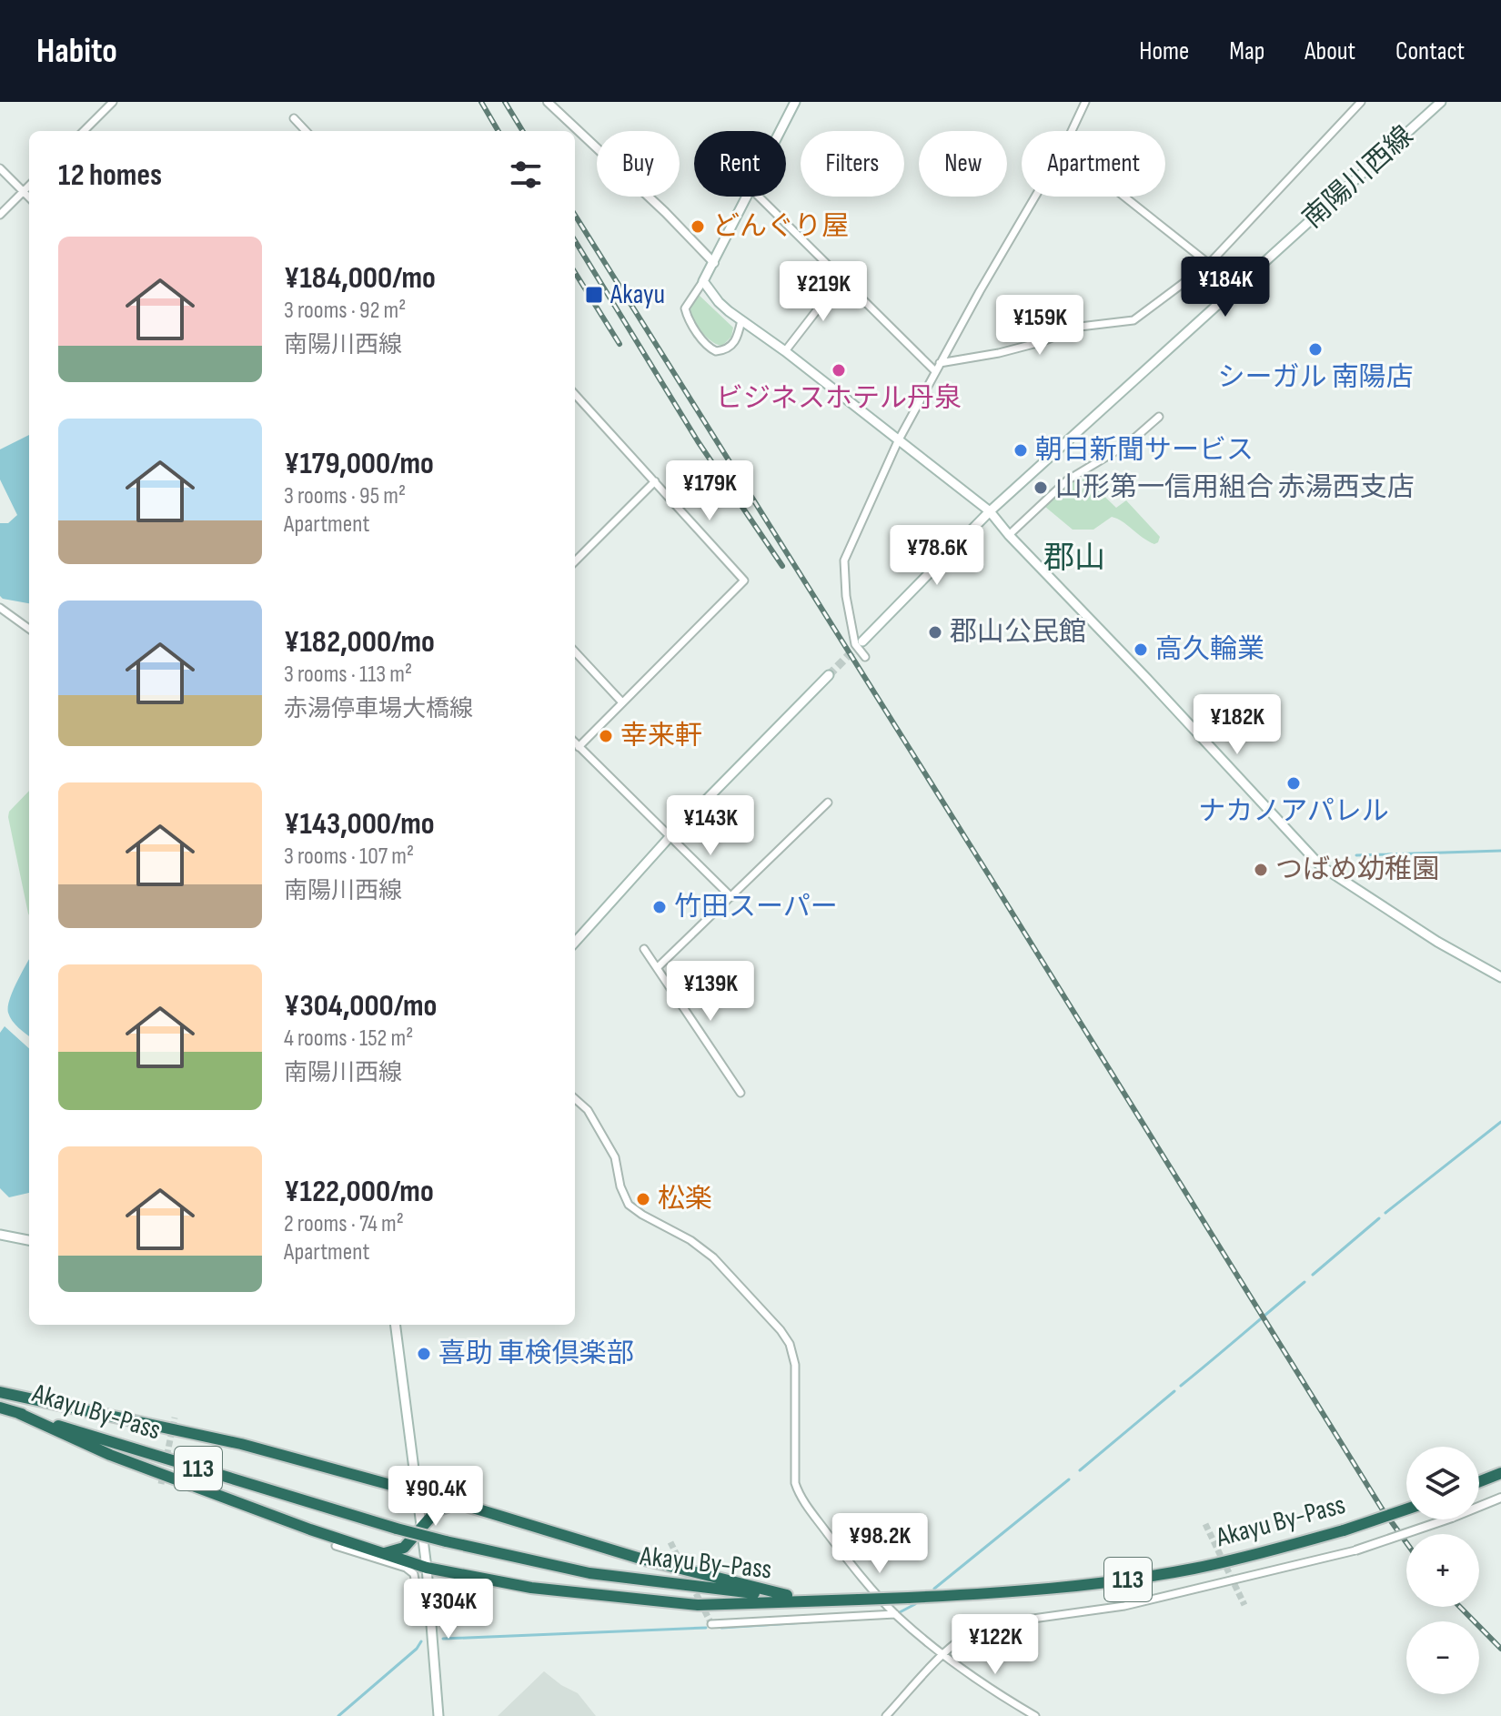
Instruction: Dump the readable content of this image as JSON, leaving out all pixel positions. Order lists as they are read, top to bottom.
{
  "streets": {
    "highway": ["Akayu By-Pass", "113"],
    "main road": ["南陽川西線"]
  },
  "districts": ["郡山"],
  "places": {
    "other": [
      "どんぐり屋",
      "シーガル 南陽店",
      "ビジネスホテル丹泉",
      "朝日新聞サービス",
      "山形第一信用組合 赤湯西支店",
      "郡山公民館",
      "高久輪業",
      "幸来軒",
      "ナカノアパレル",
      "つばめ幼稚園",
      "竹田スーパー",
      "松楽",
      "喜助 車検倶楽部"
    ],
    "transit": ["Akayu"]
  },
  "page": {
    "header": "Habito",
    "nav": [
      "Home",
      "Map",
      "About",
      "Contact"
    ],
    "chip": [
      "Buy",
      "Rent",
      "Filters",
      "New",
      "Apartment"
    ],
    "heading": "12 homes",
    "list": [
      {
        "name": "¥184,000/mo",
        "note": "3 rooms · 92 m² · 南陽川西線"
      },
      {
        "name": "¥179,000/mo",
        "note": "3 rooms · 95 m² · Apartment"
      },
      {
        "name": "¥182,000/mo",
        "note": "3 rooms · 113 m² · 赤湯停車場大橋線"
      },
      {
        "name": "¥143,000/mo",
        "note": "3 rooms · 107 m² · 南陽川西線"
      },
      {
        "name": "¥304,000/mo",
        "note": "4 rooms · 152 m² · 南陽川西線"
      },
      {
        "name": "¥122,000/mo",
        "note": "2 rooms · 74 m² · Apartment"
      }
    ],
    "price": [
      "¥184K",
      "¥219K",
      "¥159K",
      "¥179K",
      "¥78.6K",
      "¥182K",
      "¥143K",
      "¥139K",
      "¥90.4K",
      "¥98.2K",
      "¥304K",
      "¥122K"
    ],
    "map_buttons": ["+", "−"]
  }
}
